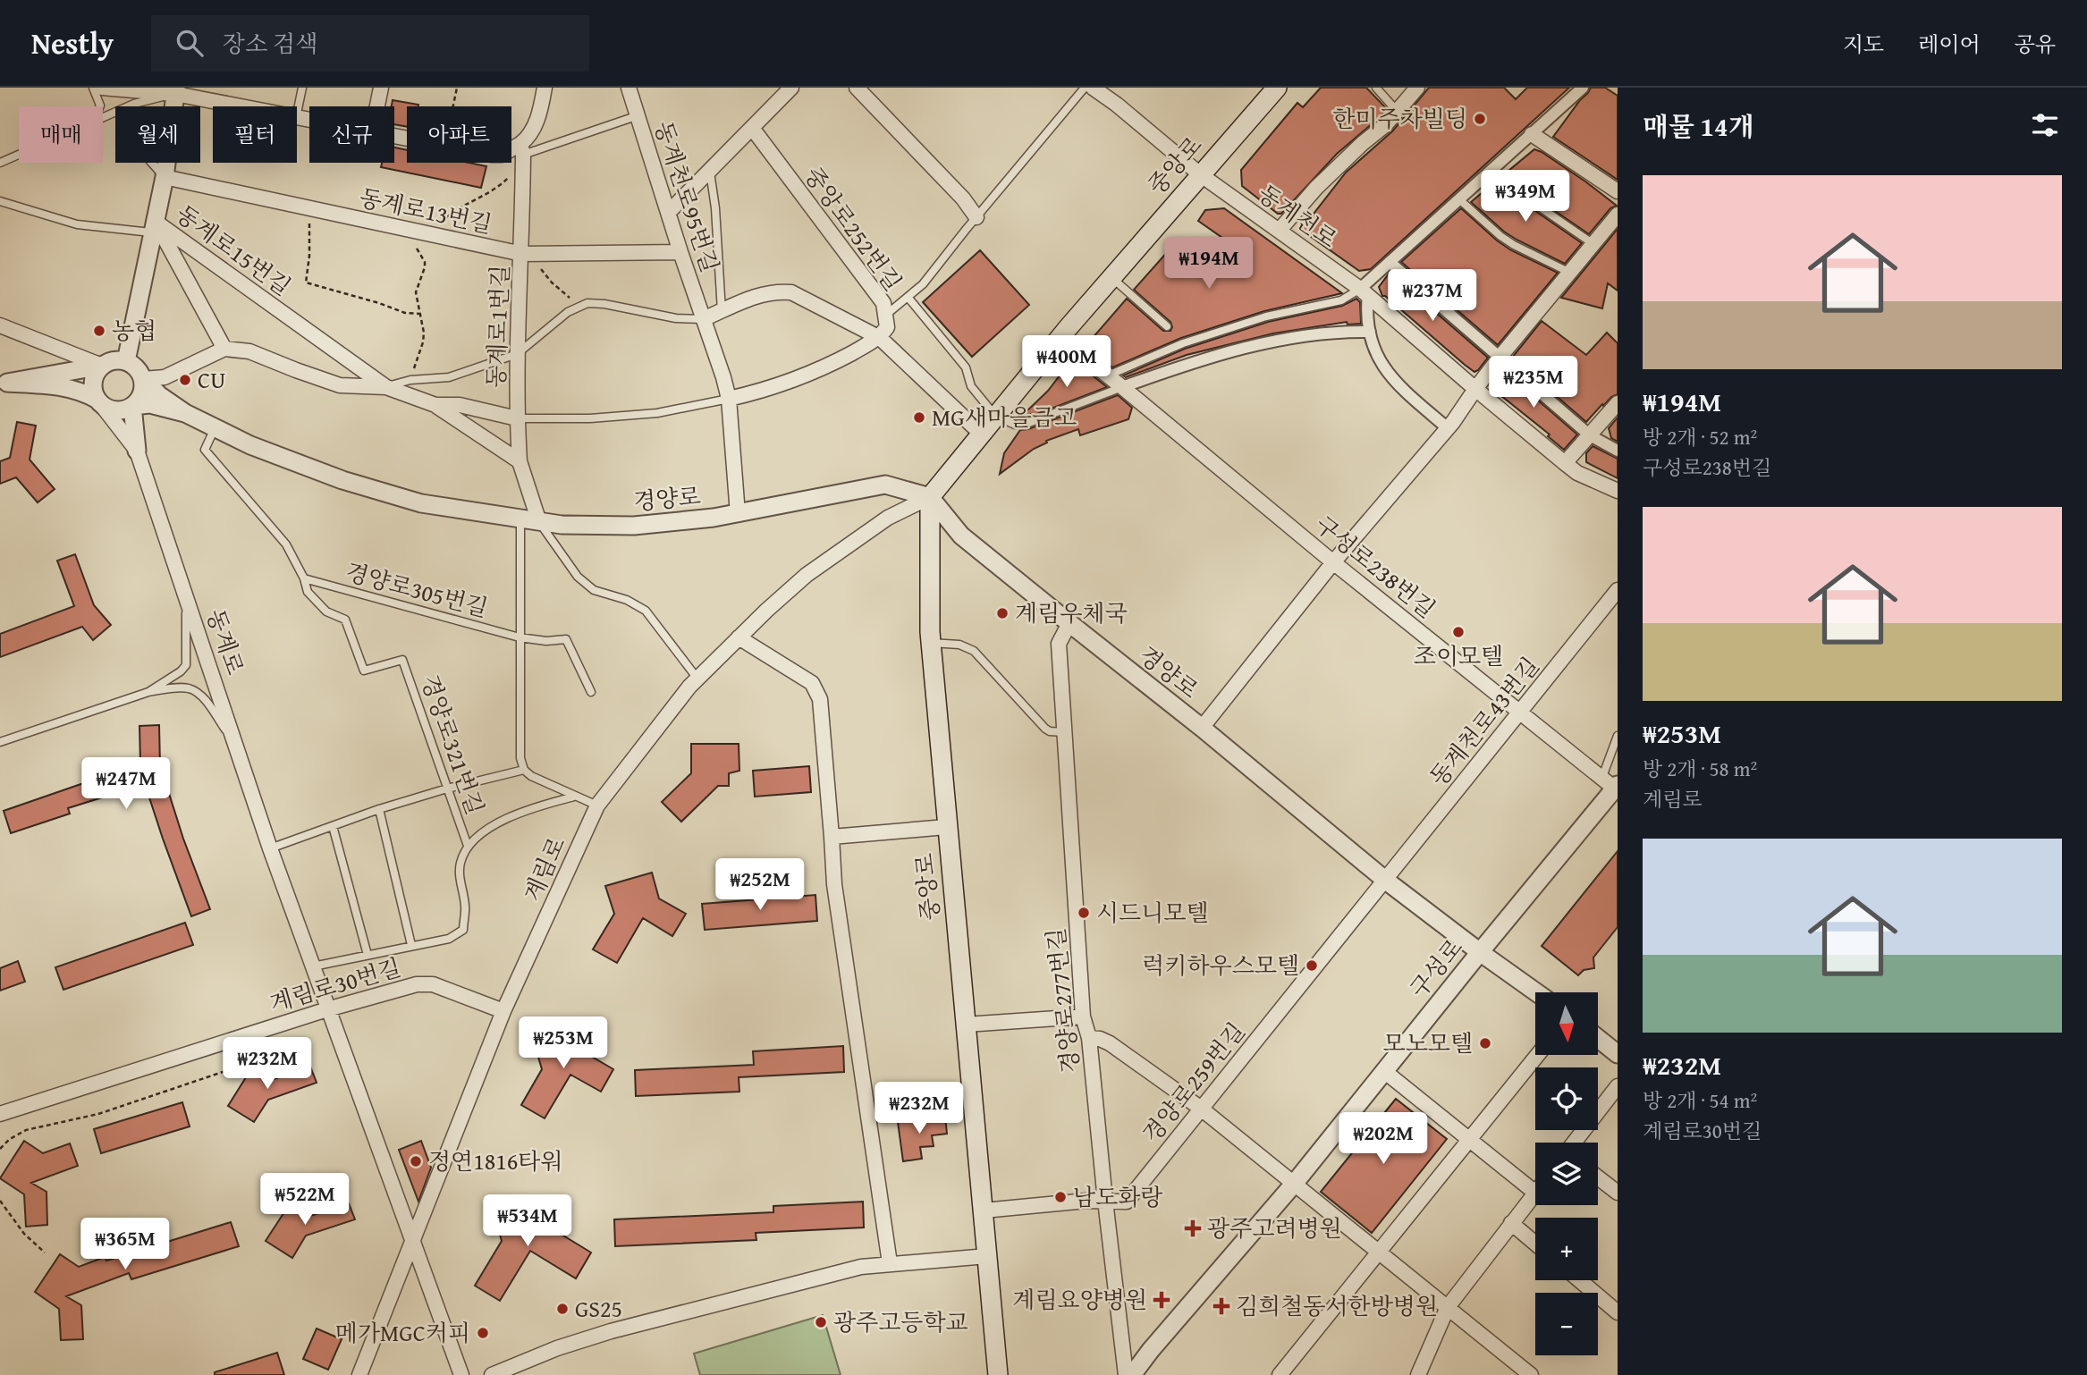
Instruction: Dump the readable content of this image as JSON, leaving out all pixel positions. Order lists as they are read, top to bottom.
{
  "streets": {
    "main road": ["중앙로"],
    "street": [
      "동계천로95번길",
      "동계로13번길",
      "동계천로",
      "중앙로252번길",
      "동계로15번길",
      "동계로1번길",
      "경양로",
      "구성로238번길",
      "동계로",
      "동계천로43번길",
      "계림로",
      "구성로",
      "계림로30번길",
      "경양로277번길",
      "경양로259번길"
    ],
    "lane": ["경양로305번길", "경양로321번길"]
  },
  "crossings": [
    ["중앙로", "동계천로"],
    ["중앙로", "경양로"],
    ["중앙로", "구성로238번길"],
    ["중앙로", "계림로"],
    ["중앙로", "경양로259번길"],
    ["동계천로95번길", "동계로13번길"],
    ["동계천로95번길", "동계로15번길"],
    ["동계천로95번길", "경양로"],
    ["동계로13번길", "동계로1번길"],
    ["동계로15번길", "동계로1번길"],
    ["동계로1번길", "경양로"],
    ["경양로", "경양로305번길"],
    ["경양로", "동계천로43번길"],
    ["경양로", "경양로321번길"],
    ["경양로", "계림로"],
    ["경양로", "구성로"],
    ["경양로", "경양로277번길"],
    ["경양로", "경양로259번길"],
    ["구성로238번길", "동계천로43번길"],
    ["구성로238번길", "구성로"],
    ["경양로305번길", "경양로321번길"],
    ["동계로", "계림로"],
    ["동계로", "계림로30번길"],
    ["동계천로43번길", "경양로259번길"],
    ["계림로", "계림로30번길"],
    ["경양로277번길", "경양로259번길"]
  ],
  "places": {
    "other": [
      "한미주차빌딩",
      "농협",
      "CU",
      "MG새마을금고",
      "계림우체국",
      "조이모텔",
      "시드니모텔",
      "럭키하우스모텔",
      "모노모텔",
      "정연1816타워",
      "남도화랑",
      "GS25",
      "광주고등학교",
      "메가MGC커피"
    ],
    "health": ["광주고려병원", "계림요양병원", "김희철동서한방병원"]
  },
  "north": "bottom",
  "page": {
    "header": "Nestly",
    "search": "장소 검색",
    "nav": ["지도", "레이어", "공유"],
    "heading": "매물 14개",
    "chip": [
      "매매",
      "월세",
      "필터",
      "신규",
      "아파트"
    ],
    "list": [
      {
        "name": "₩194M",
        "note": "방 2개 · 52 m² · 구성로238번길"
      },
      {
        "name": "₩253M",
        "note": "방 2개 · 58 m² · 계림로"
      },
      {
        "name": "₩232M",
        "note": "방 2개 · 54 m² · 계림로30번길"
      }
    ],
    "price": [
      "₩349M",
      "₩194M",
      "₩237M",
      "₩400M",
      "₩235M",
      "₩247M",
      "₩252M",
      "₩253M",
      "₩232M",
      "₩232M",
      "₩202M",
      "₩522M",
      "₩534M",
      "₩365M"
    ],
    "map_buttons": ["+", "−"]
  }
}
